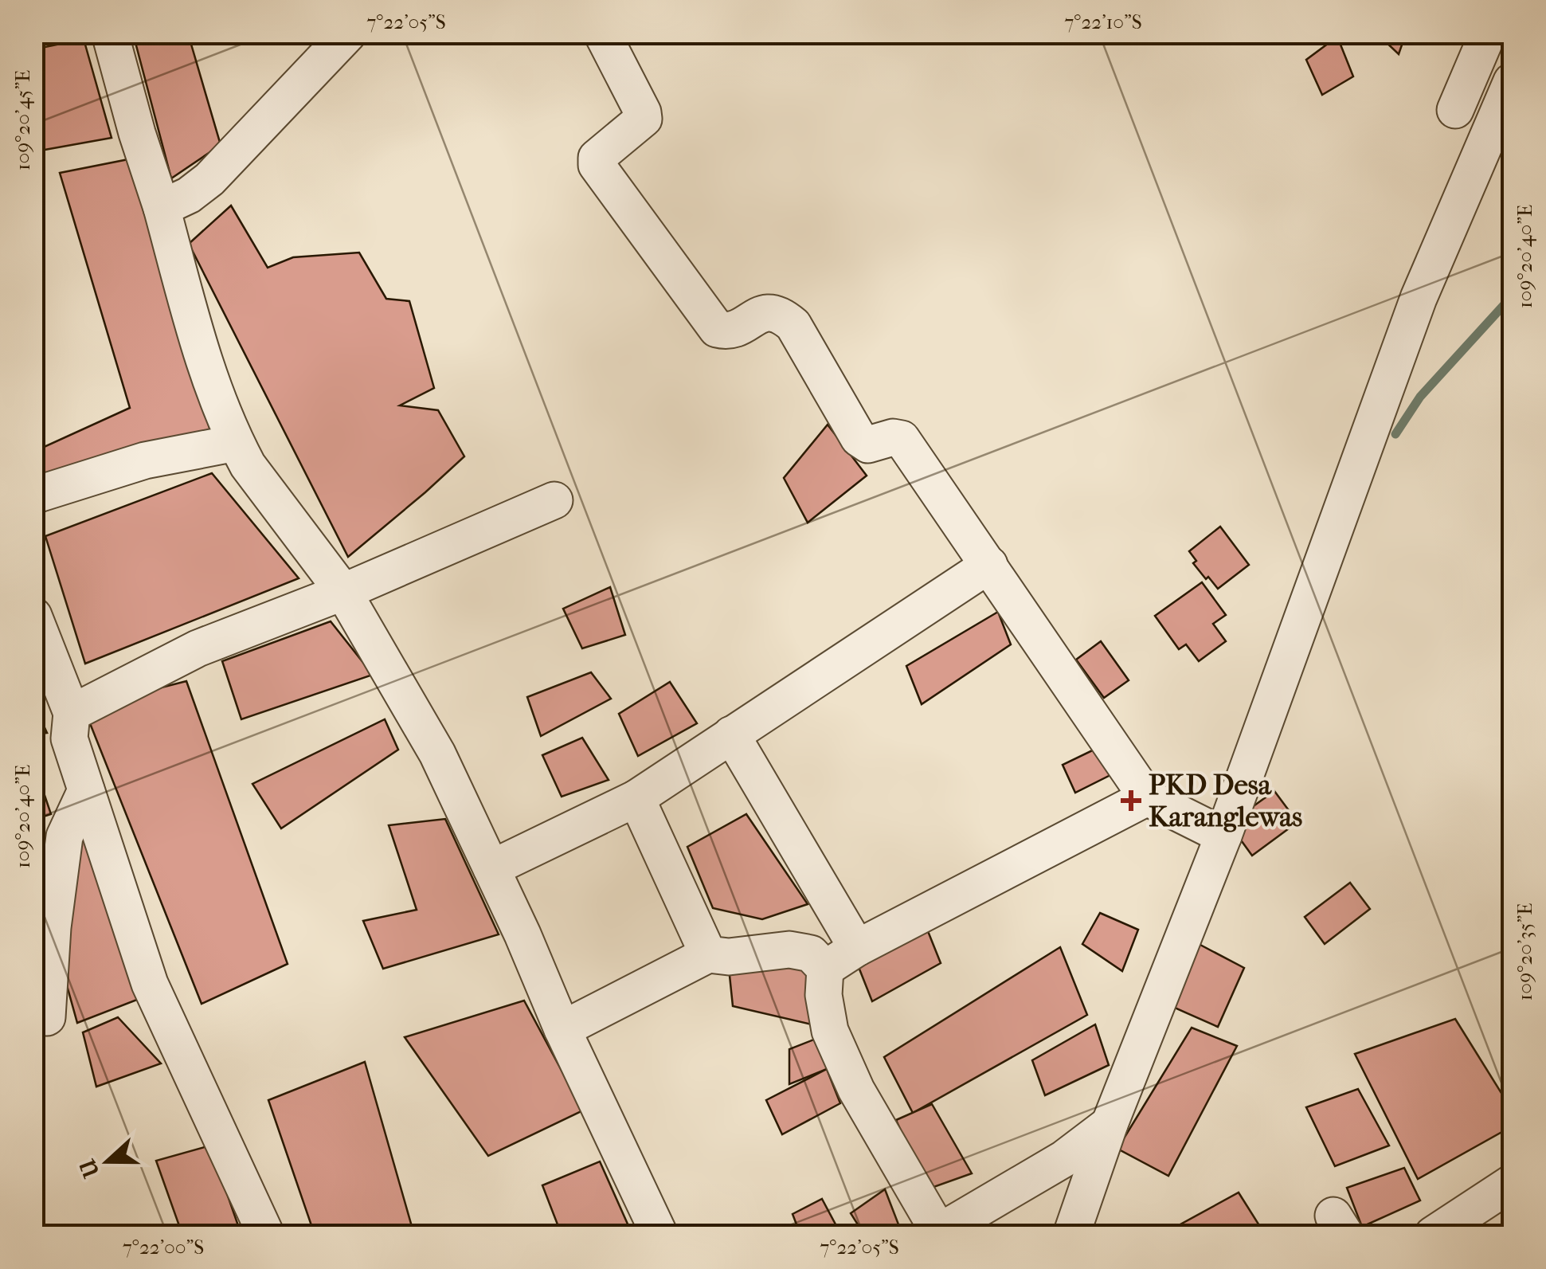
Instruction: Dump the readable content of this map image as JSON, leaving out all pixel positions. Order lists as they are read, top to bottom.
{
  "places": {
    "health": ["PKD Desa Karanglewas"]
  },
  "north": "left",
  "coordinates": [
    "7°22'05\"S",
    "7°22'10\"S",
    "109°20'45\"E",
    "109°20'40\"E",
    "109°20'35\"E",
    "7°22'00\"S"
  ]
}
